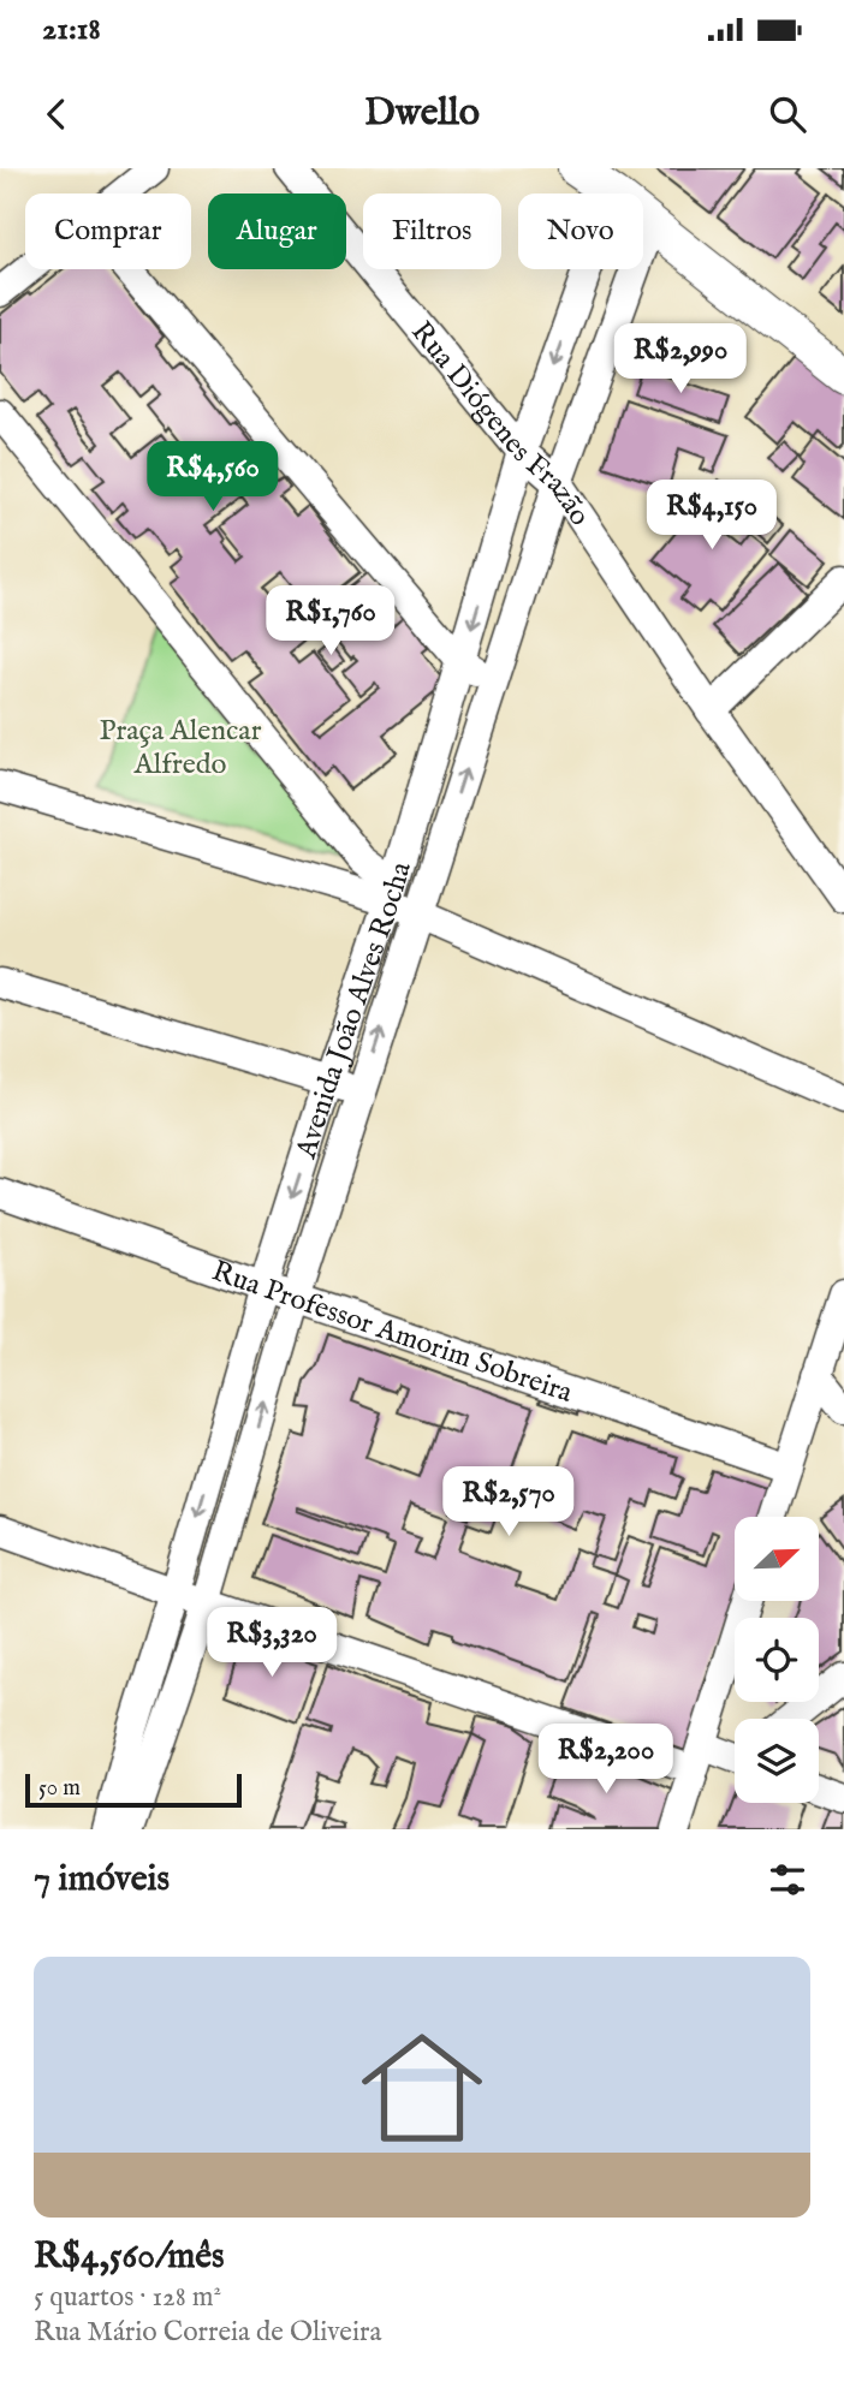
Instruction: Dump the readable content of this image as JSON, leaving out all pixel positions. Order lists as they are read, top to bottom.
{
  "streets": {
    "street": ["Rua Diógenes Frazão", "Avenida João Alves Rocha", "Rua Professor Amorim Sobreira"]
  },
  "crossings": [
    ["Rua Diógenes Frazão", "Avenida João Alves Rocha"],
    ["Avenida João Alves Rocha", "Rua Professor Amorim Sobreira"]
  ],
  "parks": ["Praça Alencar Alfredo"],
  "scale_bar": "50 m",
  "north": "top right",
  "page": {
    "status": "21:18",
    "header": "Dwello",
    "chip": [
      "Comprar",
      "Alugar",
      "Filtros",
      "Novo"
    ],
    "price": [
      "R$2,990",
      "R$4,560",
      "R$4,150",
      "R$1,760",
      "R$2,570",
      "R$3,320",
      "R$2,200"
    ],
    "scale": "50 m",
    "heading": "7 imóveis",
    "list": [
      {
        "name": "R$4,560/mês",
        "note": "5 quartos · 128 m² · Rua Mário Correia de Oliveira"
      }
    ]
  }
}
